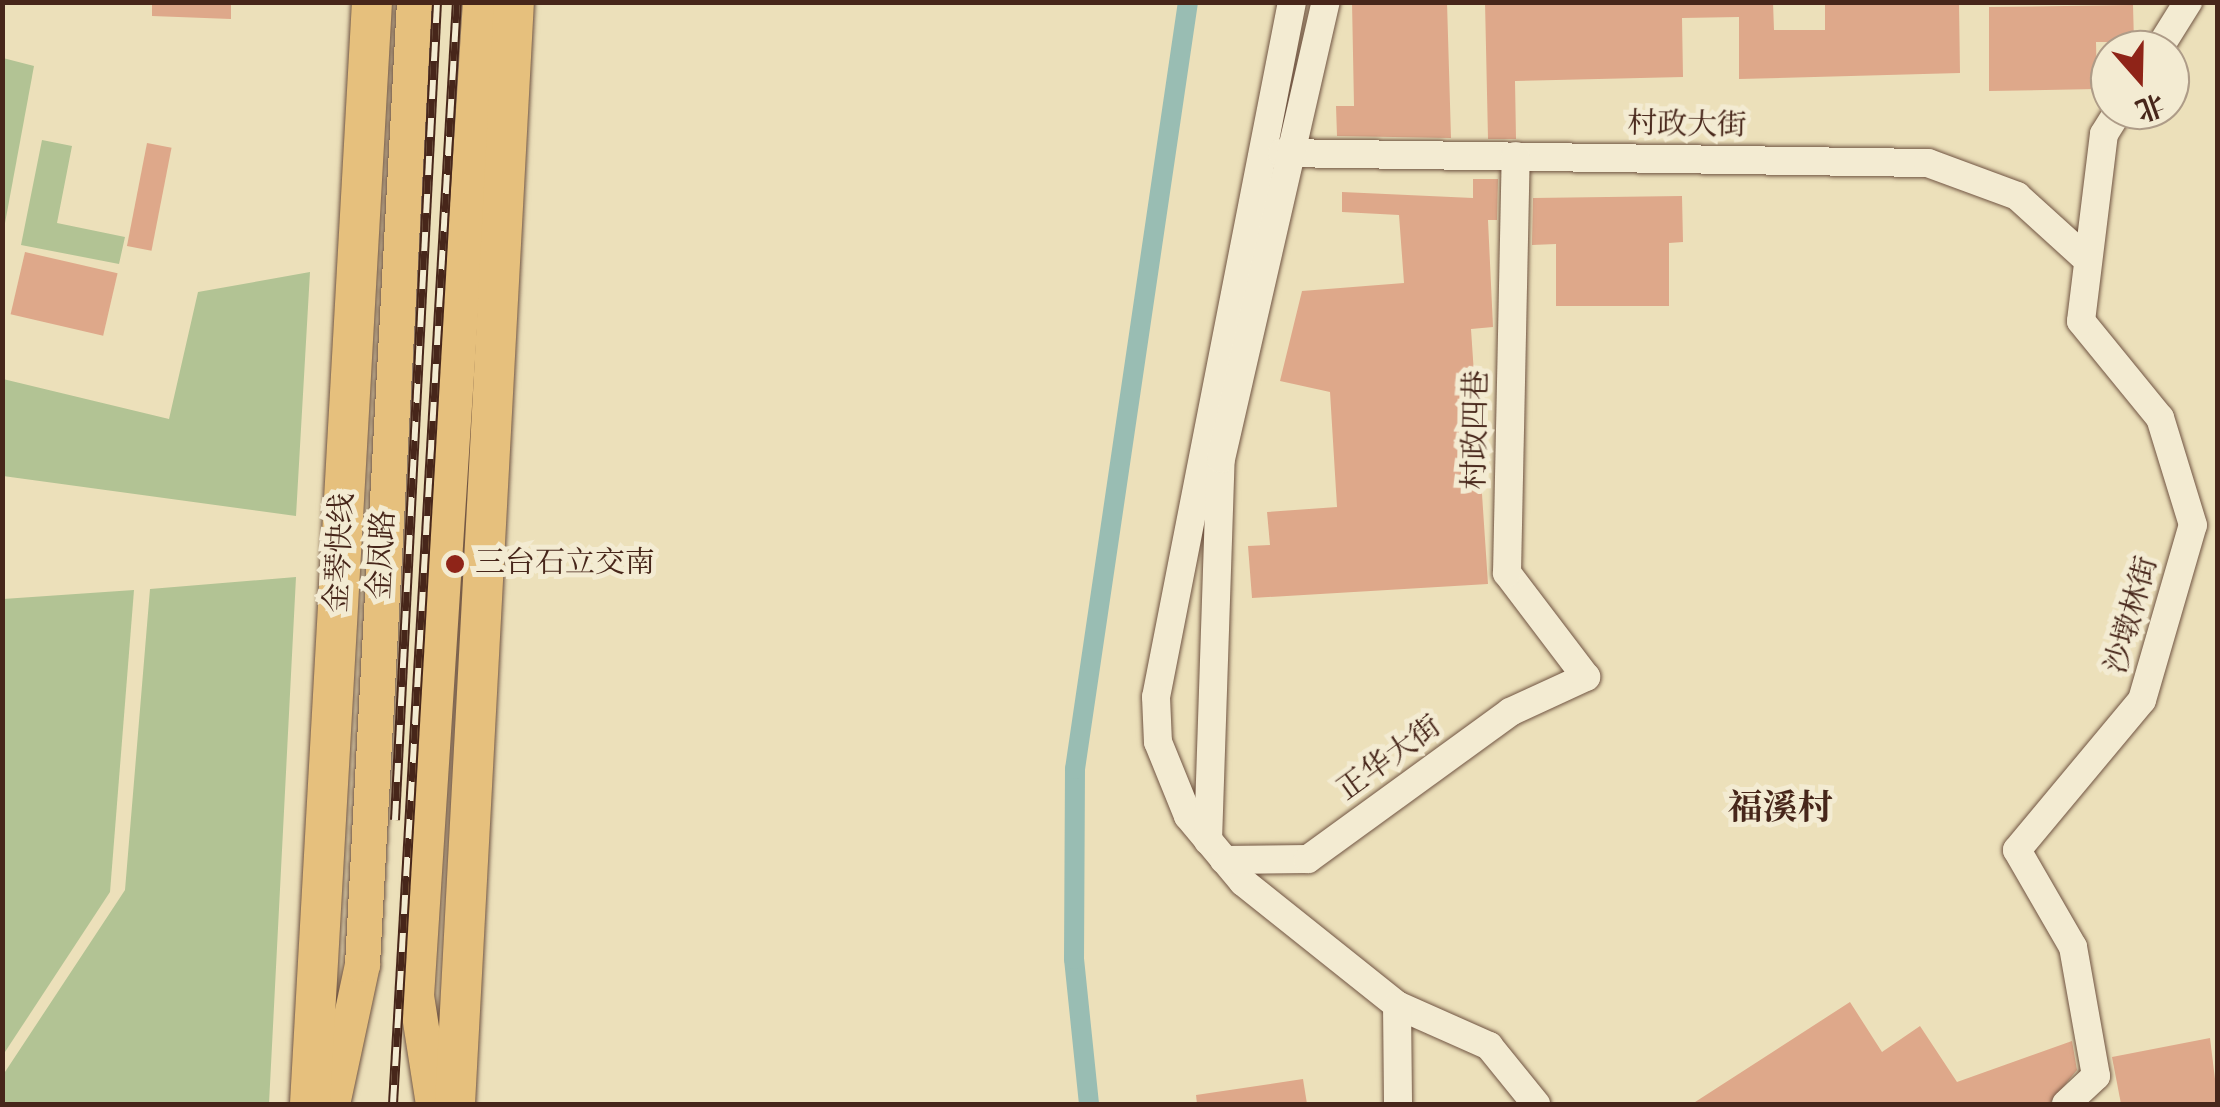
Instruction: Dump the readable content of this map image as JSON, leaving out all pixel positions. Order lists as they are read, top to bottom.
{
  "streets": {
    "highway": ["金琴快线"],
    "main road": ["金凤路"],
    "street": [
      "村政大街",
      "村政四巷",
      "沙墩林街",
      "正华大街"
    ]
  },
  "crossings": [
    ["村政大街", "村政四巷"],
    ["村政大街", "沙墩林街"],
    ["村政四巷", "正华大街"]
  ],
  "districts": ["福溪村"],
  "places": ["三台石立交南"],
  "north": "bottom"
}
